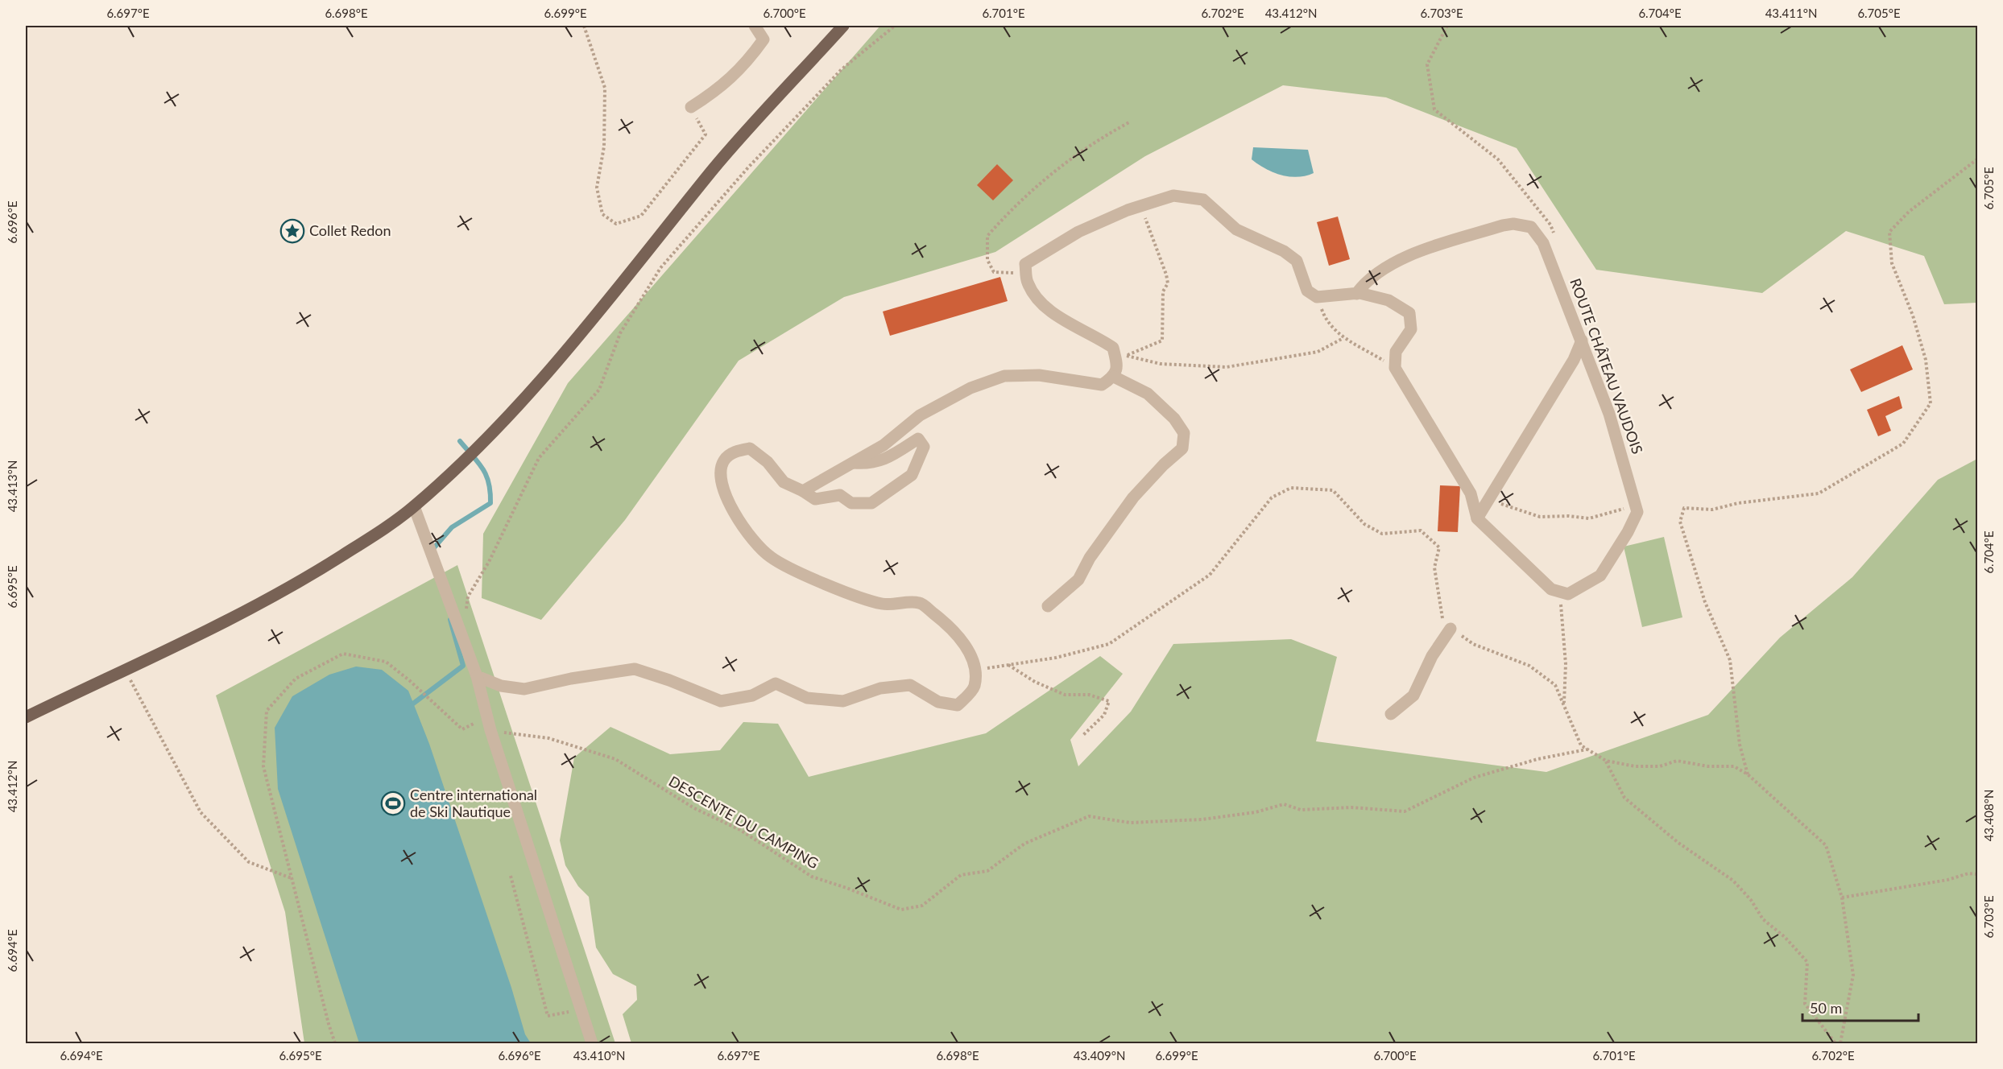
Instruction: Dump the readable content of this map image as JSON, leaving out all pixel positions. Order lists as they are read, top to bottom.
{
  "streets": {
    "lane": ["ROUTE CHÂTEAU VAUDOIS"],
    "path": ["DESCENTE DU CAMPING"]
  },
  "places": {
    "place": ["Collet Redon"],
    "sports": ["Centre international de Ski Nautique"]
  },
  "scale_bar": "50 m",
  "coordinates": [
    "6.697°E",
    "6.698°E",
    "6.699°E",
    "6.700°E",
    "6.701°E",
    "6.702°E",
    "43.412°N",
    "6.703°E",
    "6.704°E",
    "43.411°N",
    "6.705°E",
    "6.696°E",
    "43.413°N",
    "6.695°E",
    "43.408°N",
    "6.694°E",
    "43.410°N",
    "43.409°N"
  ]
}
